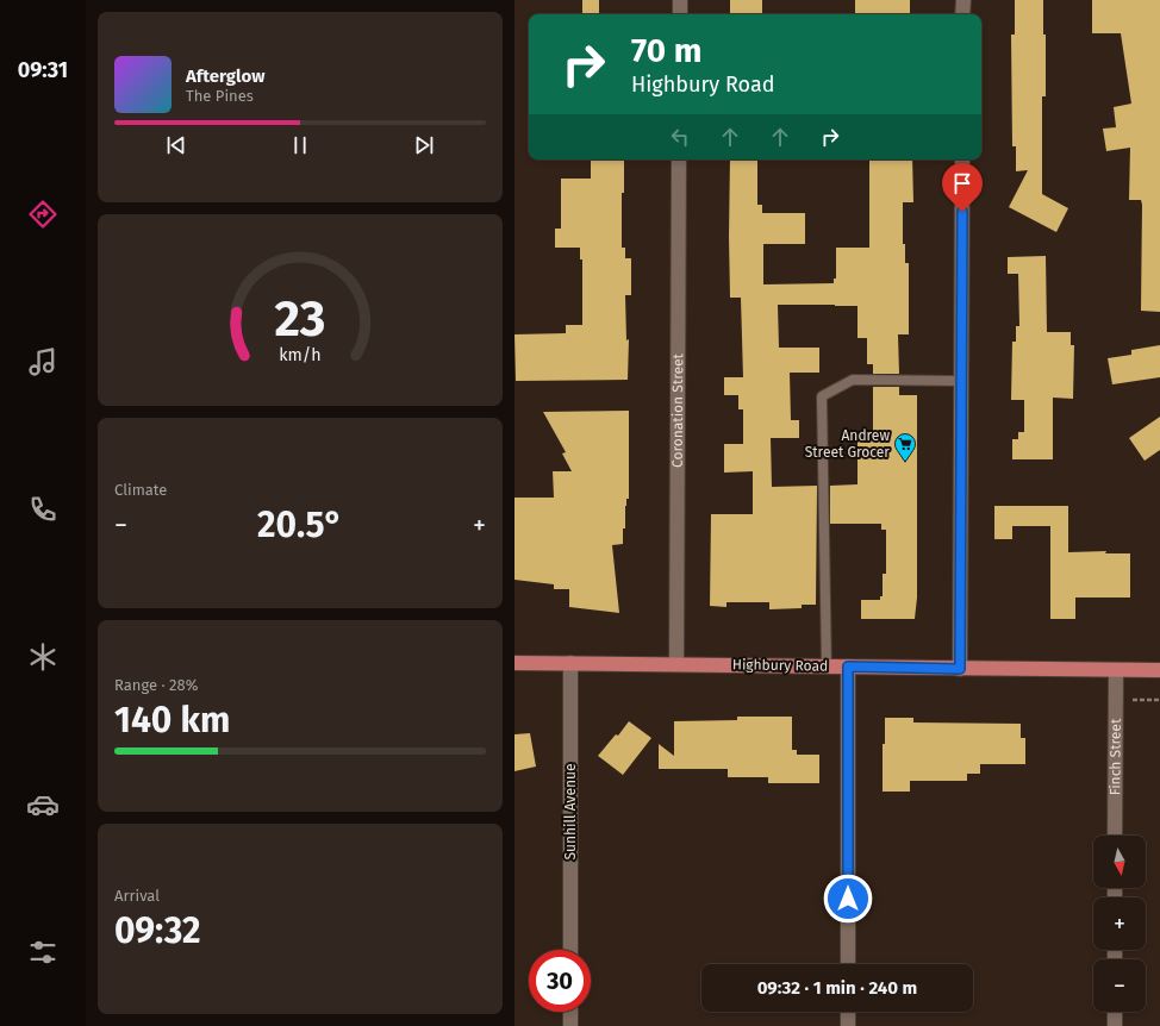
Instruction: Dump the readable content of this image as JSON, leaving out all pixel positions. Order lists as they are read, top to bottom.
{
  "streets": {
    "main road": ["Highbury Road"],
    "street": ["Coronation Street", "Finch Street", "Sunhill Avenue"]
  },
  "crossings": [
    ["Coronation Street", "Highbury Road"],
    ["Highbury Road", "Finch Street"],
    ["Highbury Road", "Sunhill Avenue"]
  ],
  "places": {
    "supermarket": ["Andrew Street Grocer"]
  },
  "north": "bottom",
  "page": {
    "tabs": "09:31",
    "turn": ["70 m", "Highbury Road"],
    "song": ["Afterglow", "The Pines"],
    "tile": [
      "Climate",
      ["Range · 28%", "140 km"],
      ["Arrival", "09:32"]
    ],
    "heat": ["−", "20.5°", "+"],
    "map_buttons": ["+", "−"],
    "limit": "30",
    "trip": "09:32 · 1 min · 240 m",
    "gauge": ["23", "km/h"]
  }
}
